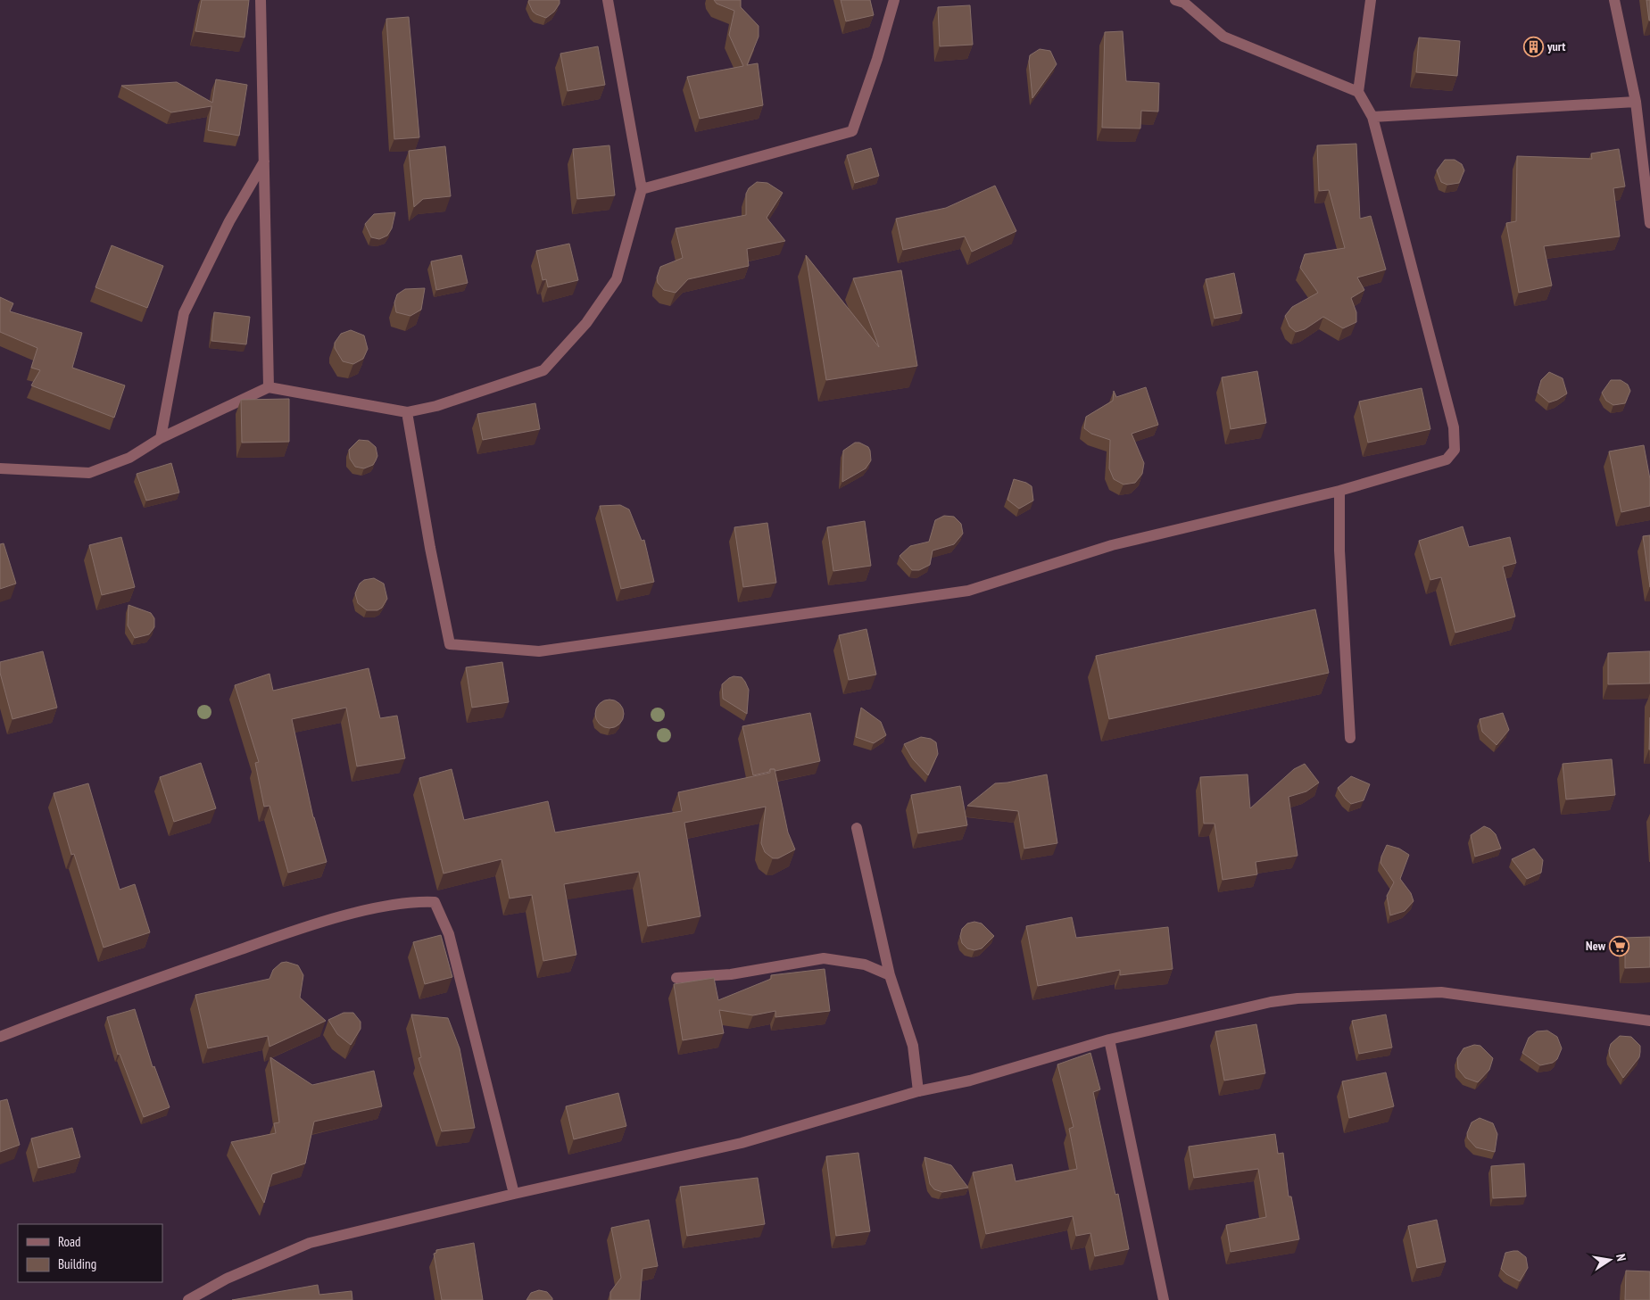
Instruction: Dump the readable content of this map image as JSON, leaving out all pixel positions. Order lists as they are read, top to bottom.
{
  "places": {
    "building": ["yurt"],
    "supermarket": ["New"]
  },
  "legend": ["Road", "Building"],
  "north": "right"
}
